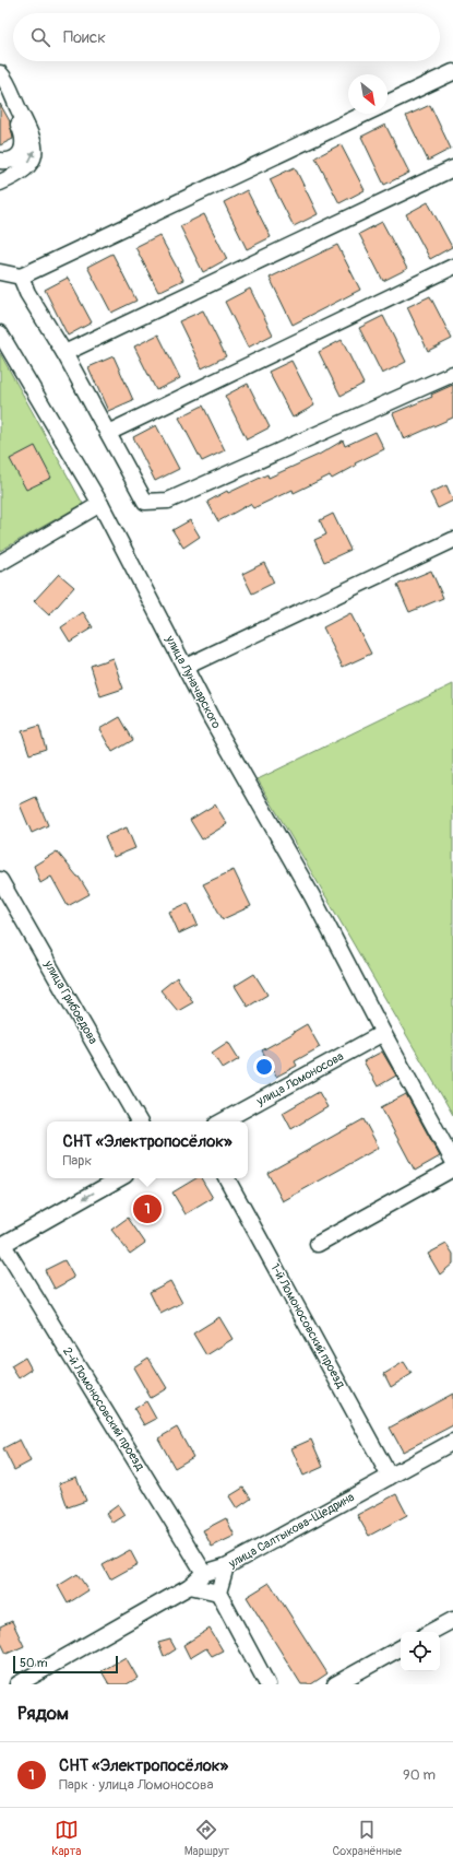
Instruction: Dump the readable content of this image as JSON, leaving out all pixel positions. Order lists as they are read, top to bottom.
{
  "streets": {
    "street": [
      "улица Луначарского",
      "улица Грибоедова",
      "улица Ломоносова",
      "1-й Ломоносовский проезд",
      "2-й Ломоносовский проезд",
      "улица Салтыкова-Щедрина"
    ]
  },
  "crossings": [
    ["улица Луначарского", "улица Ломоносова"],
    ["1-й Ломоносовский проезд", "улица Салтыкова-Щедрина"],
    ["2-й Ломоносовский проезд", "улица Салтыкова-Щедрина"]
  ],
  "scale_bar": "50 m",
  "north": "bottom right",
  "page": {
    "search": "Поиск",
    "popup": ["СНТ «Электропосёлок»", "Парк"],
    "pins": "1",
    "scale": "50 m",
    "heading": "Рядом",
    "list": [
      {
        "mark": "1",
        "name": "СНТ «Электропосёлок»",
        "note": "Парк · улица Ломоносова",
        "value": "90 m"
      }
    ],
    "nav": ["Карта", "Маршрут", "Сохранённые"]
  }
}
